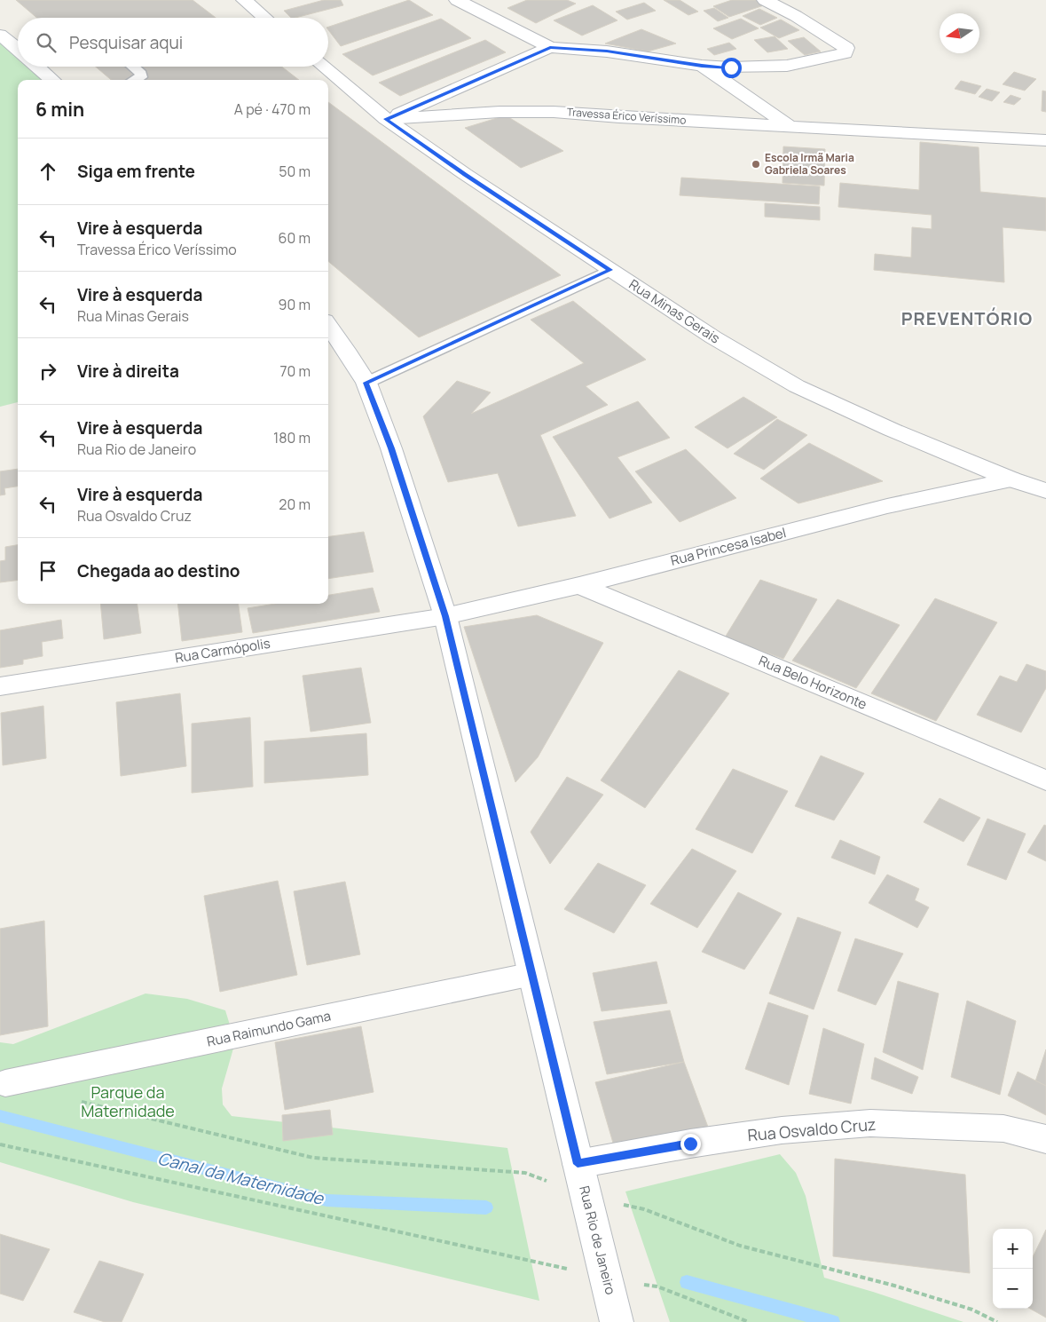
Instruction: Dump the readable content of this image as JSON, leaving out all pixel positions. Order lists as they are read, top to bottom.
{
  "streets": {
    "street": [
      "Travessa Érico Veríssimo",
      "Rua Minas Gerais",
      "Rua Princesa Isabel",
      "Rua Carmópolis",
      "Rua Belo Horizonte",
      "Rua Raimundo Gama",
      "Rua Osvaldo Cruz",
      "Rua Rio de Janeiro"
    ]
  },
  "crossings": [
    ["Travessa Érico Veríssimo", "Rua Minas Gerais"],
    ["Rua Minas Gerais", "Rua Princesa Isabel"],
    ["Rua Princesa Isabel", "Rua Carmópolis"],
    ["Rua Princesa Isabel", "Rua Belo Horizonte"],
    ["Rua Princesa Isabel", "Rua Rio de Janeiro"],
    ["Rua Carmópolis", "Rua Rio de Janeiro"],
    ["Rua Raimundo Gama", "Rua Rio de Janeiro"],
    ["Rua Osvaldo Cruz", "Rua Rio de Janeiro"]
  ],
  "districts": ["PREVENTÓRIO"],
  "water": ["Canal da Maternidade"],
  "parks": ["Parque da Maternidade"],
  "places": ["Escola Irmã Maria Gabriela Soares"],
  "north": "left",
  "page": {
    "search": "Pesquisar aqui",
    "heading": ["6 min", "A pé · 470 m"],
    "list": [
      ["Siga em frente", "50 m"],
      ["Vire à esquerda", "Travessa Érico Veríssimo", "60 m"],
      ["Vire à esquerda", "Rua Minas Gerais", "90 m"],
      ["Vire à direita", "70 m"],
      ["Vire à esquerda", "Rua Rio de Janeiro", "180 m"],
      ["Vire à esquerda", "Rua Osvaldo Cruz", "20 m"],
      "Chegada ao destino"
    ],
    "map_buttons": ["+", "−"]
  }
}
